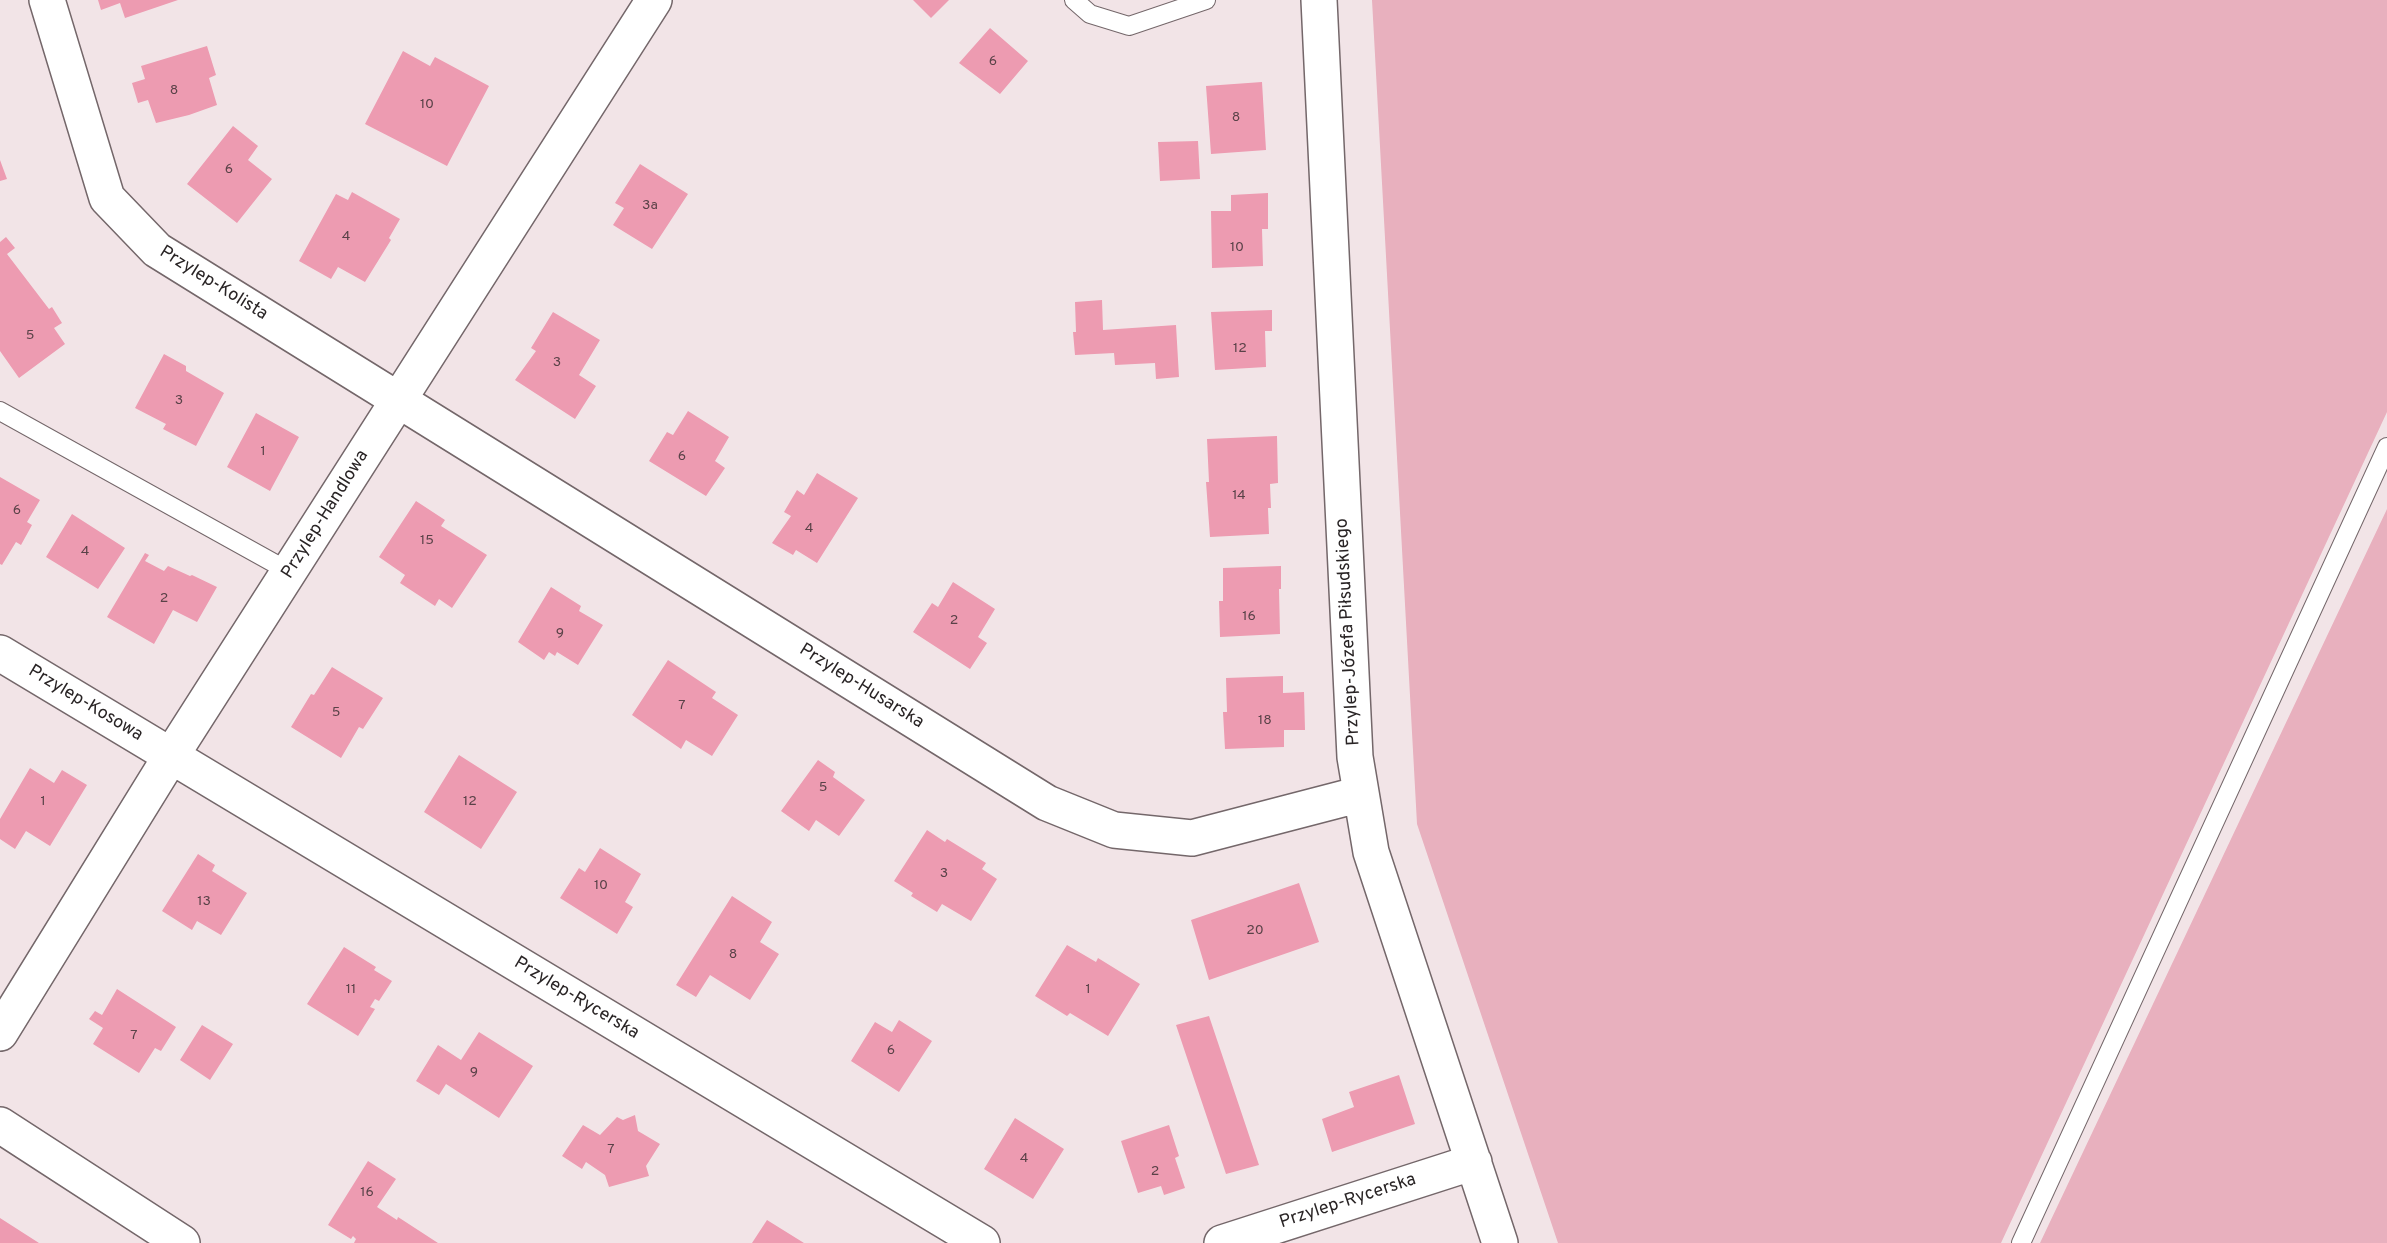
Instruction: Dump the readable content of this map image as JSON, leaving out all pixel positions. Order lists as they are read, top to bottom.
{
  "streets": {
    "street": [
      "Przylep-Kolista",
      "Przylep-Handlowa",
      "Przylep-Józefa Piłsudskiego",
      "Przylep-Husarska",
      "Przylep-Kosowa",
      "Przylep-Rycerska"
    ]
  },
  "crossings": [
    ["Przylep-Kolista", "Przylep-Handlowa"],
    ["Przylep-Kolista", "Przylep-Husarska"],
    ["Przylep-Handlowa", "Przylep-Husarska"],
    ["Przylep-Handlowa", "Przylep-Kosowa"],
    ["Przylep-Handlowa", "Przylep-Rycerska"],
    ["Przylep-Józefa Piłsudskiego", "Przylep-Husarska"],
    ["Przylep-Józefa Piłsudskiego", "Przylep-Rycerska"],
    ["Przylep-Kosowa", "Przylep-Rycerska"]
  ],
  "house_numbers": [
    "6",
    "8",
    "10",
    "8",
    "6",
    "3a",
    "4",
    "10",
    "5",
    "12",
    "3",
    "3",
    "1",
    "6",
    "14",
    "6",
    "4",
    "15",
    "4",
    "2",
    "16",
    "2",
    "9",
    "7",
    "5",
    "18",
    "5",
    "1",
    "12",
    "3",
    "10",
    "13",
    "20",
    "8",
    "11",
    "1",
    "7",
    "6",
    "9",
    "7",
    "4",
    "2",
    "16"
  ]
}
